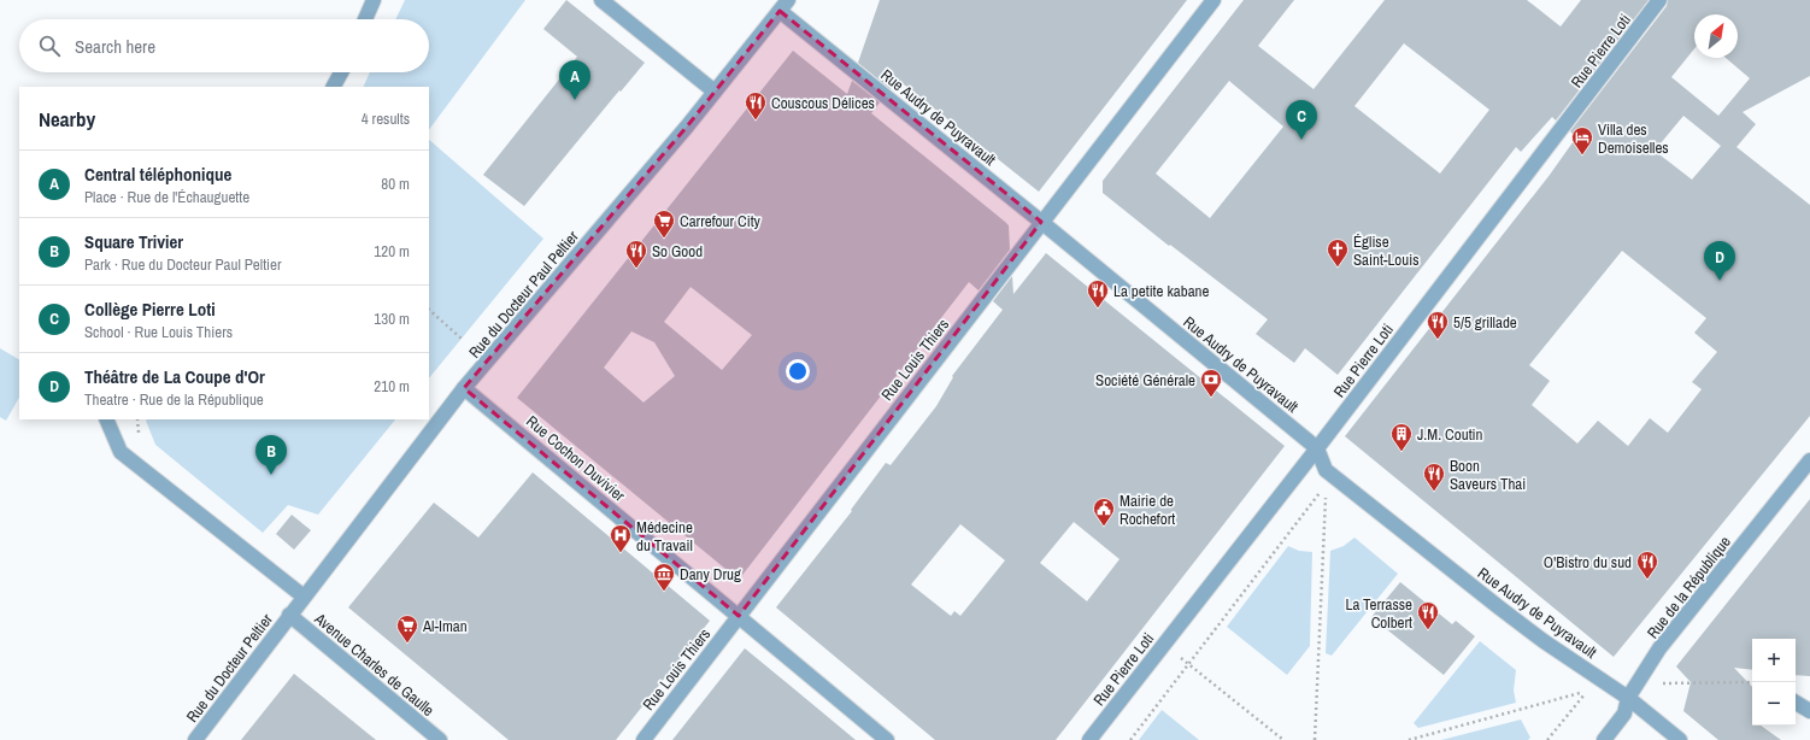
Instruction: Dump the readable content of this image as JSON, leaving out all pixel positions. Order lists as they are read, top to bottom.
{
  "streets": {
    "street": [
      "Rue Pierre Loti",
      "Rue Audry de Puyravault",
      "Rue du Docteur Paul Peltier",
      "Rue Louis Thiers",
      "Rue Cochon Duvivier",
      "Rue de la République",
      "Avenue Charles de Gaulle",
      "Rue du Docteur Peltier"
    ]
  },
  "crossings": [
    ["Rue Pierre Loti", "Rue Audry de Puyravault"],
    ["Rue Audry de Puyravault", "Rue du Docteur Paul Peltier"],
    ["Rue Audry de Puyravault", "Rue Louis Thiers"],
    ["Rue Audry de Puyravault", "Rue de la République"],
    ["Rue du Docteur Paul Peltier", "Rue Cochon Duvivier"],
    ["Rue du Docteur Paul Peltier", "Avenue Charles de Gaulle"],
    ["Rue du Docteur Paul Peltier", "Rue du Docteur Peltier"],
    ["Rue Louis Thiers", "Rue Cochon Duvivier"],
    ["Avenue Charles de Gaulle", "Rue du Docteur Peltier"]
  ],
  "places": {
    "restaurant": [
      "Couscous Délices",
      "So Good",
      "La petite kabane",
      "5/5 grillade",
      "Boon Saveurs Thai",
      "O'Bistro du sud",
      "La Terrasse Colbert"
    ],
    "hotel": ["Villa des Demoiselles"],
    "supermarket": ["Carrefour City", "Al-Iman"],
    "church": ["Église Saint-Louis"],
    "bank": ["Société Générale"],
    "building": ["J.M. Coutin"],
    "public building": ["Mairie de Rochefort"],
    "hospital": ["Médecine du Travail"],
    "museum": ["Dany Drug"]
  },
  "north": "top right",
  "page": {
    "search": "Search here",
    "pins": [
      "A",
      "C",
      "D",
      "B"
    ],
    "heading": ["Nearby", "4 results"],
    "list": [
      {
        "mark": "A",
        "name": "Central téléphonique",
        "note": "Place · Rue de l'Échauguette",
        "value": "80 m"
      },
      {
        "mark": "B",
        "name": "Square Trivier",
        "note": "Park · Rue du Docteur Paul Peltier",
        "value": "120 m"
      },
      {
        "mark": "C",
        "name": "Collège Pierre Loti",
        "note": "School · Rue Louis Thiers",
        "value": "130 m"
      },
      {
        "mark": "D",
        "name": "Théâtre de La Coupe d'Or",
        "note": "Theatre · Rue de la République",
        "value": "210 m"
      }
    ],
    "map_buttons": ["+", "−"]
  }
}
